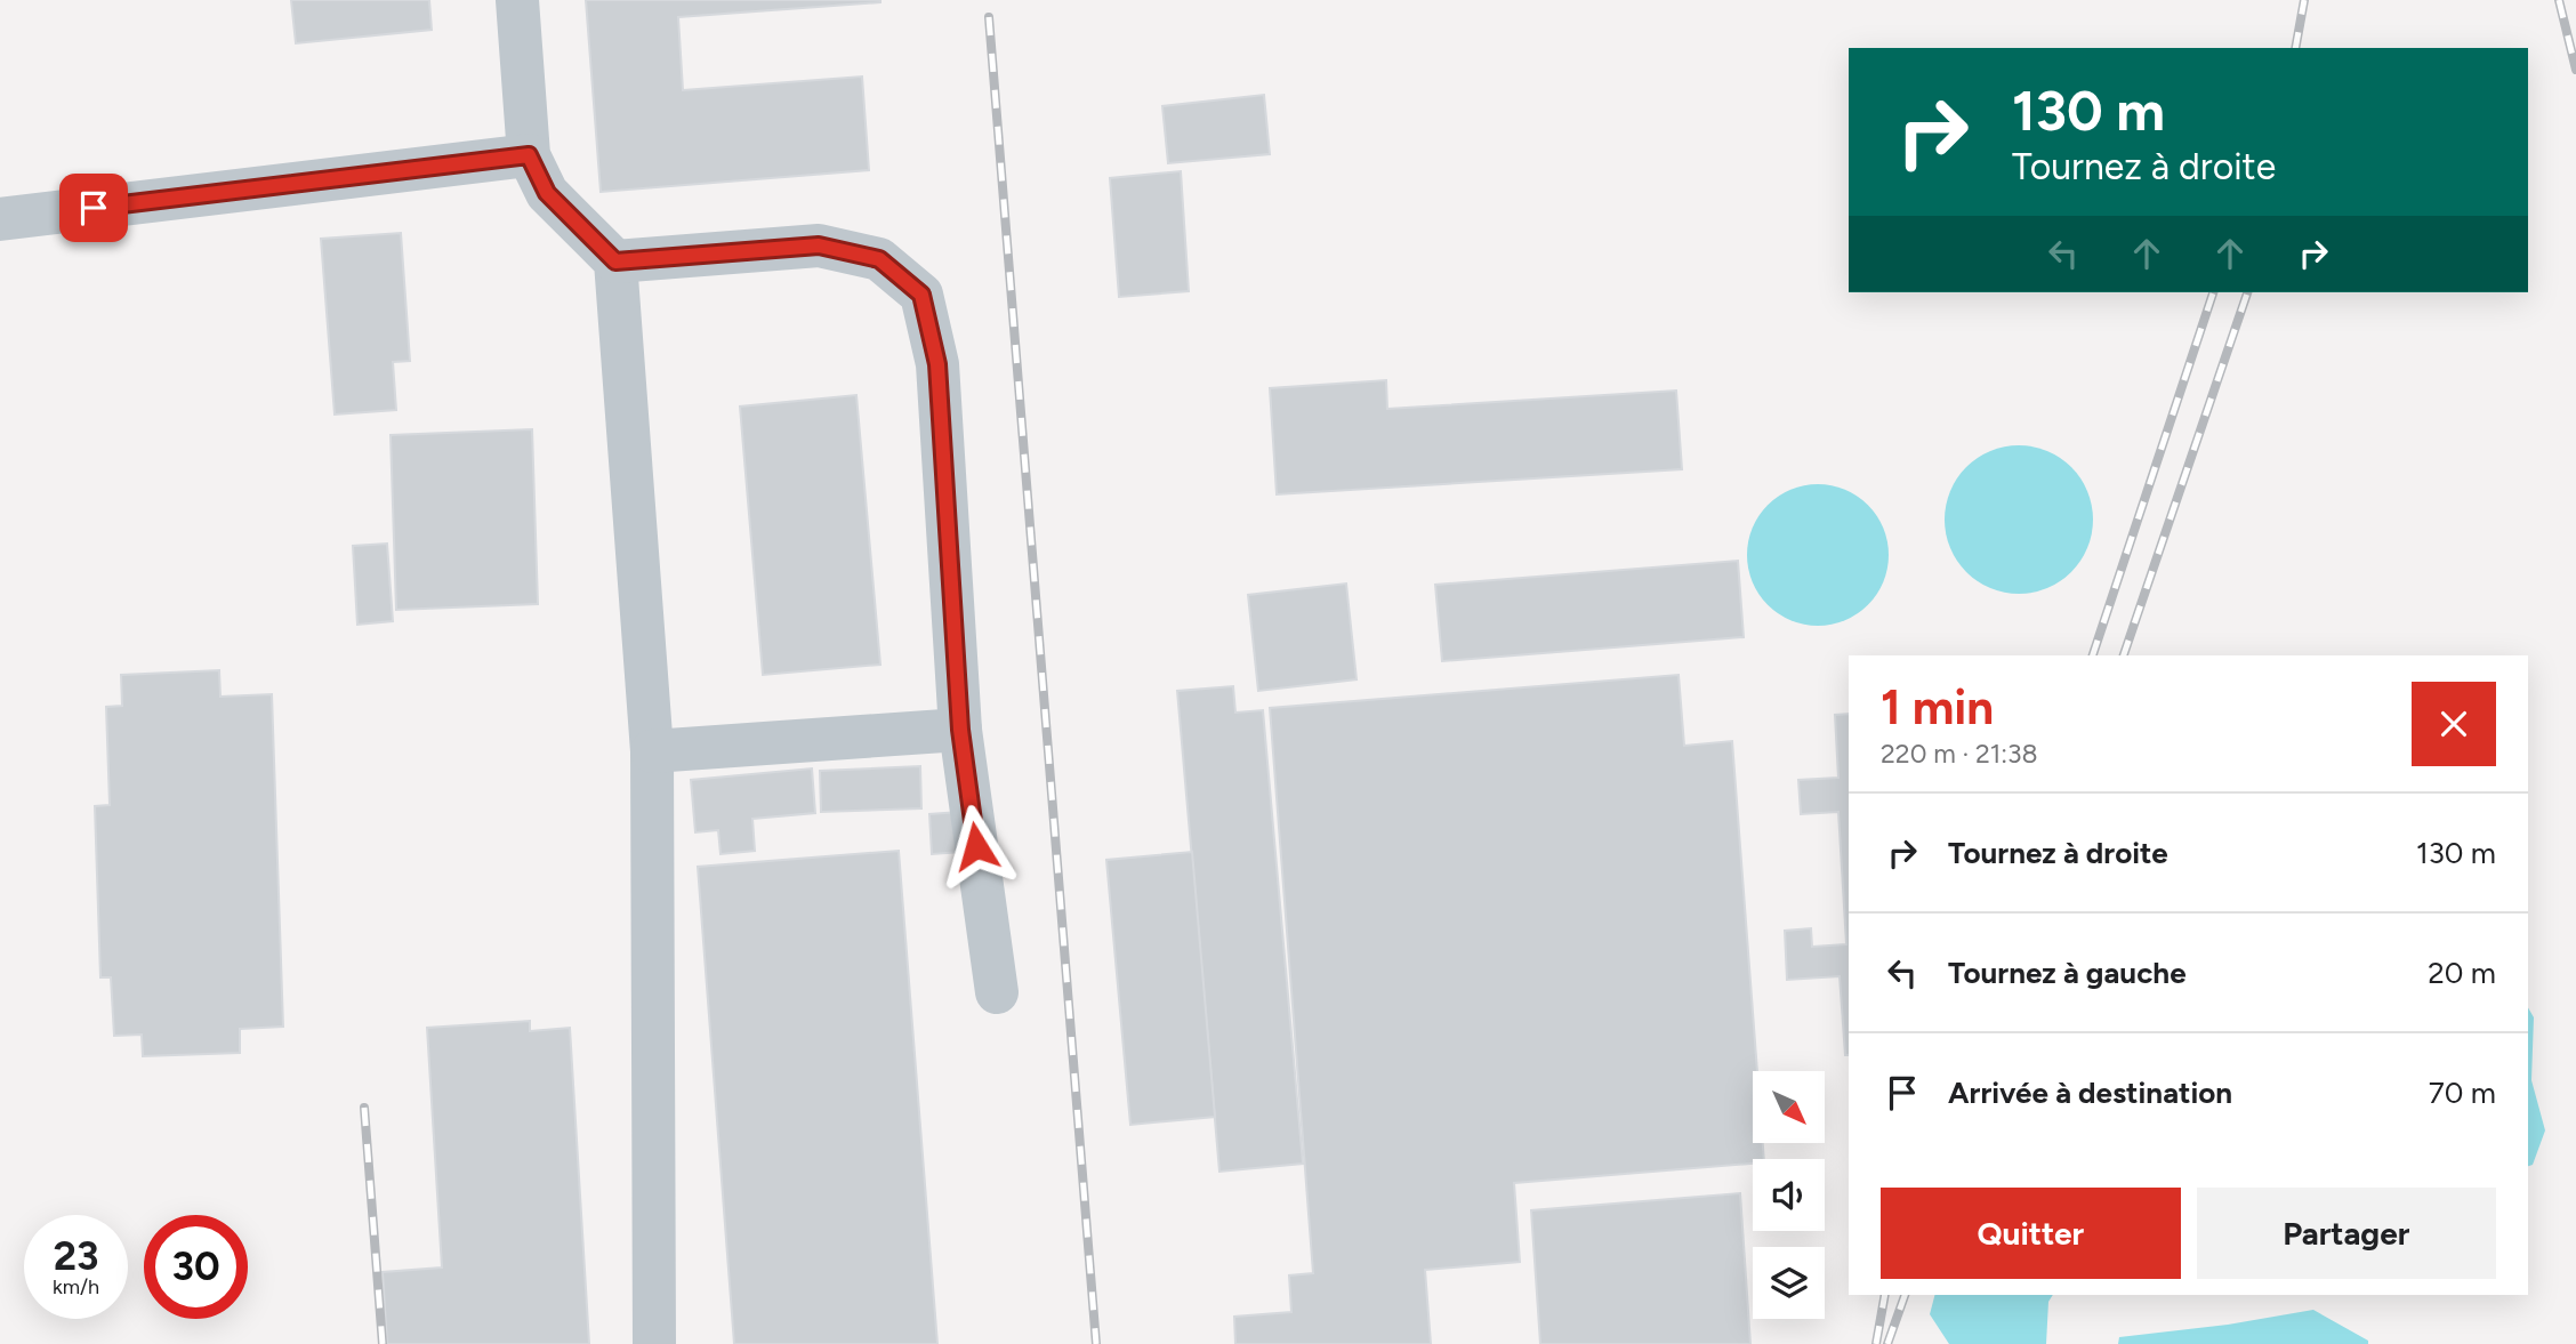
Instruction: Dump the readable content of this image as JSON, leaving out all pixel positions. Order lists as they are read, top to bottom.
{
  "north": "bottom right",
  "page": {
    "turn": ["130 m", "Tournez à droite"],
    "heading": ["1 min", "220 m · 21:38"],
    "list": [
      {
        "name": "Tournez à droite",
        "value": "130 m"
      },
      {
        "name": "Tournez à gauche",
        "value": "20 m"
      },
      {
        "name": "Arrivée à destination",
        "value": "70 m"
      }
    ],
    "buttons": ["Quitter", "Partager"],
    "speed": "23 km/h",
    "limit": "30"
  }
}
